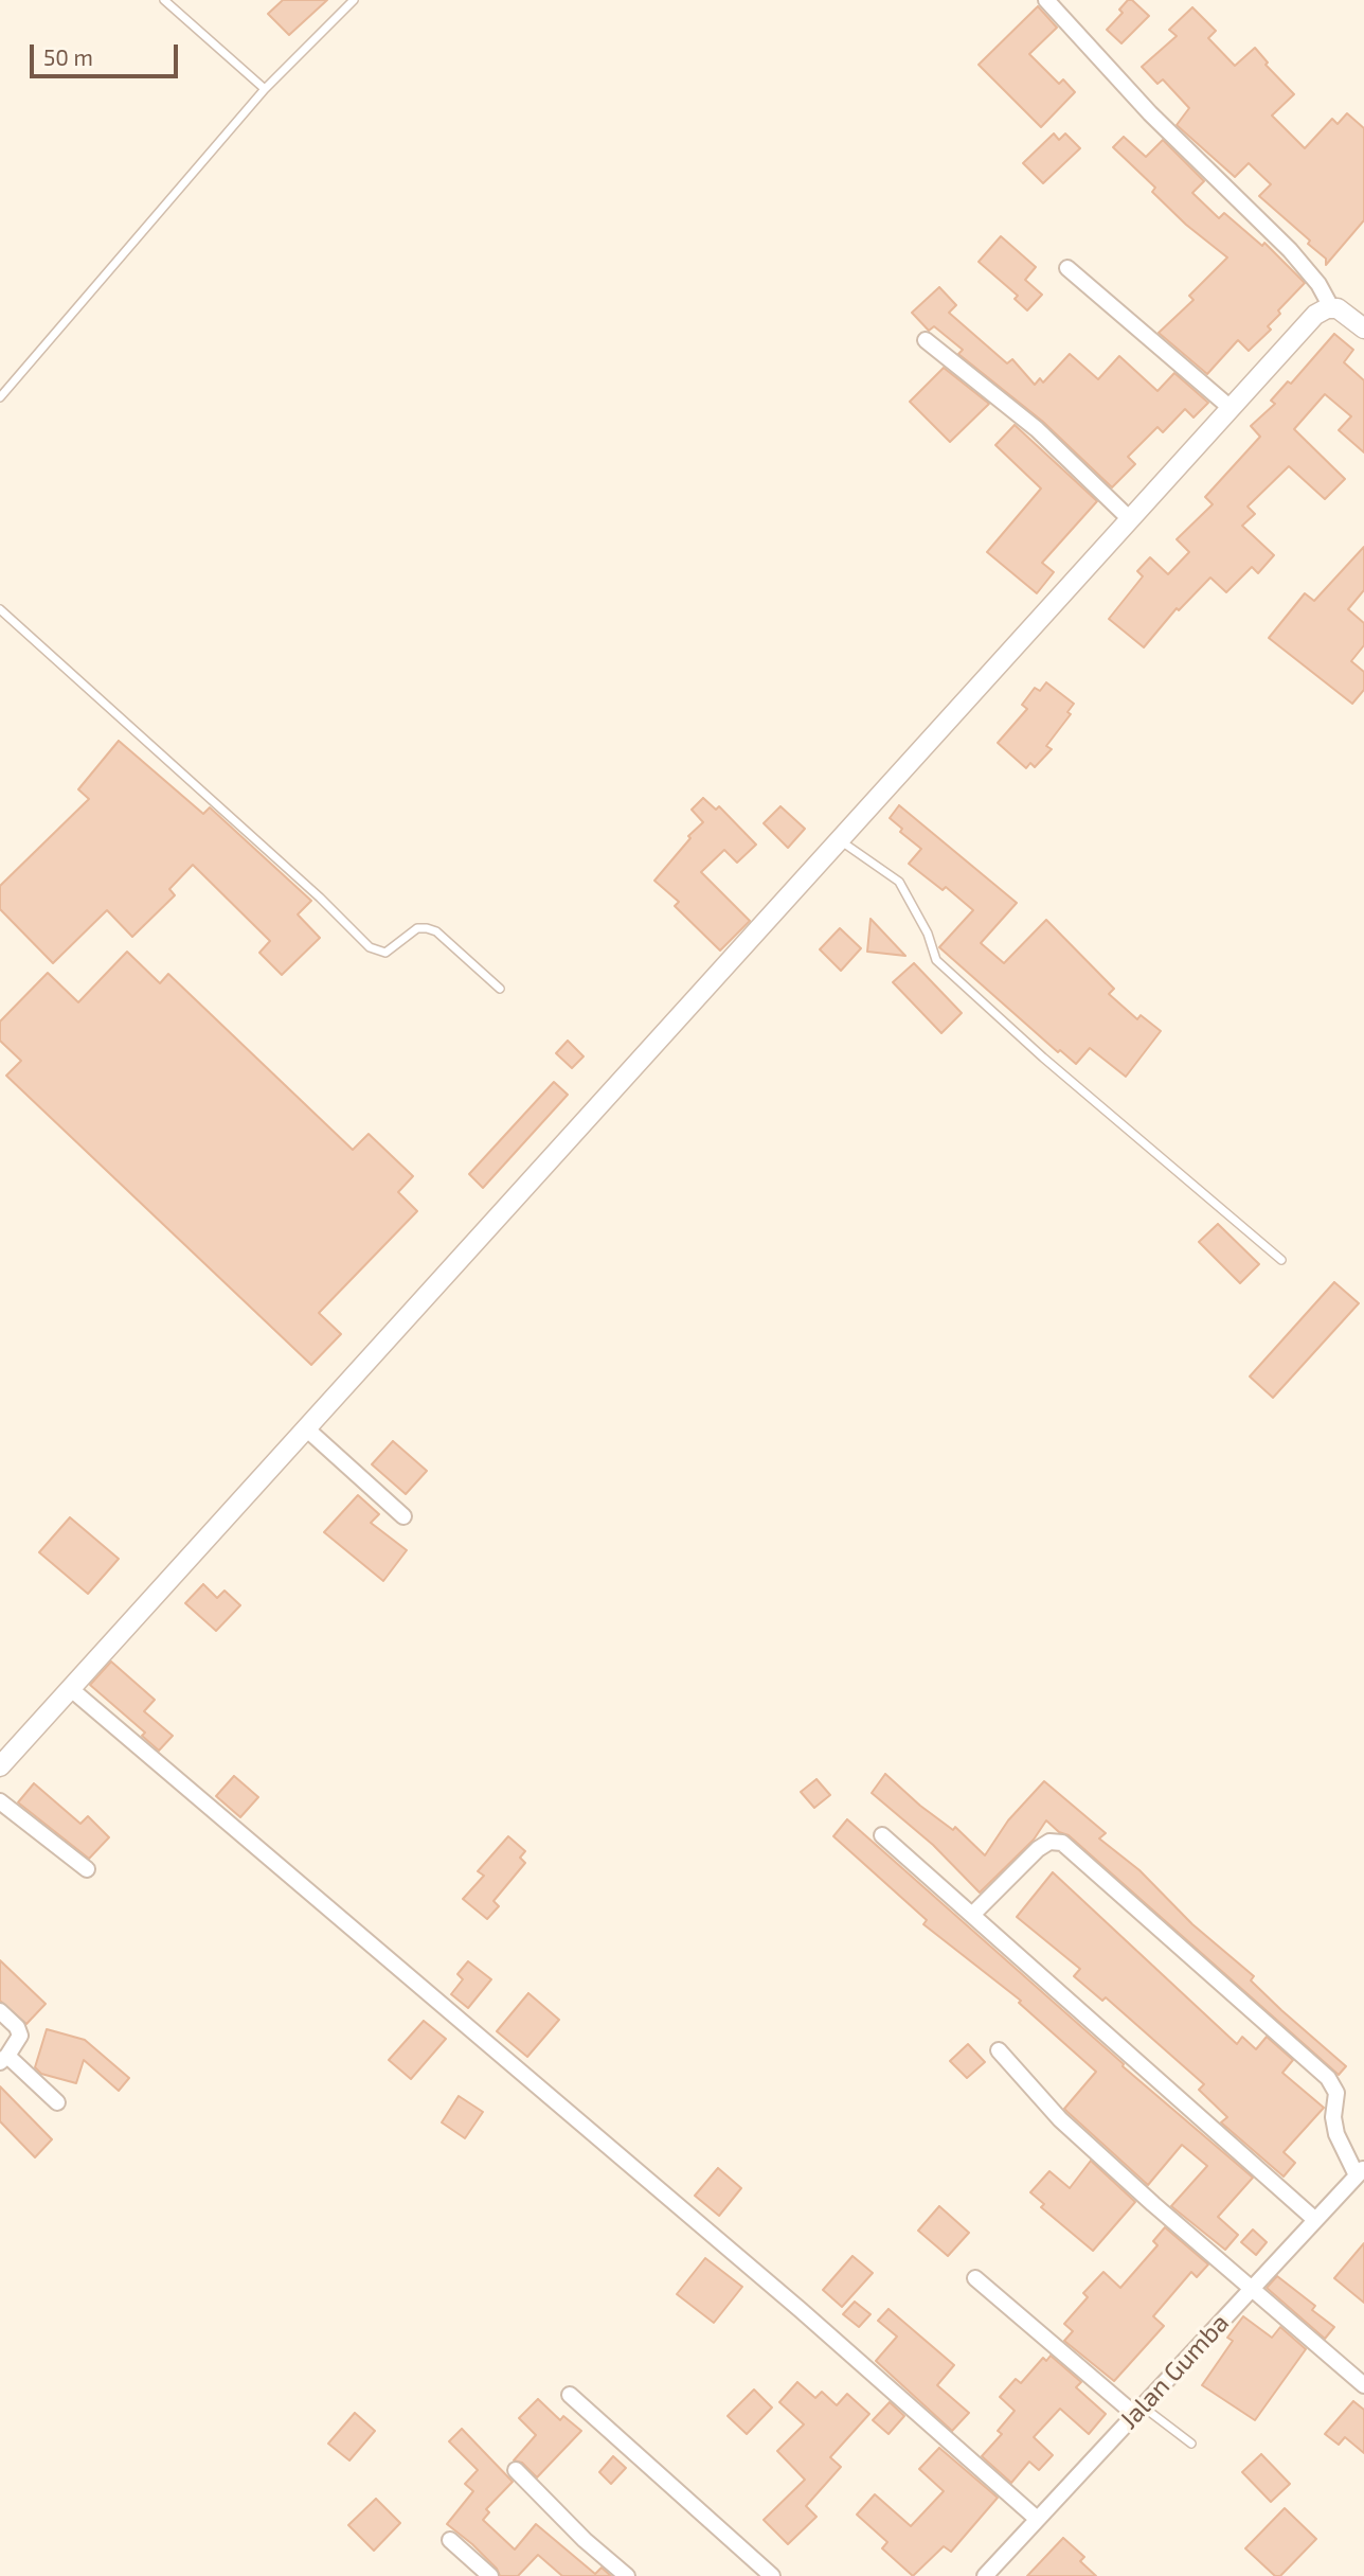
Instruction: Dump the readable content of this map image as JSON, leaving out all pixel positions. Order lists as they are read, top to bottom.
{
  "streets": {
    "street": ["Jalan Gumba"]
  },
  "scale_bar": "50 m"
}
